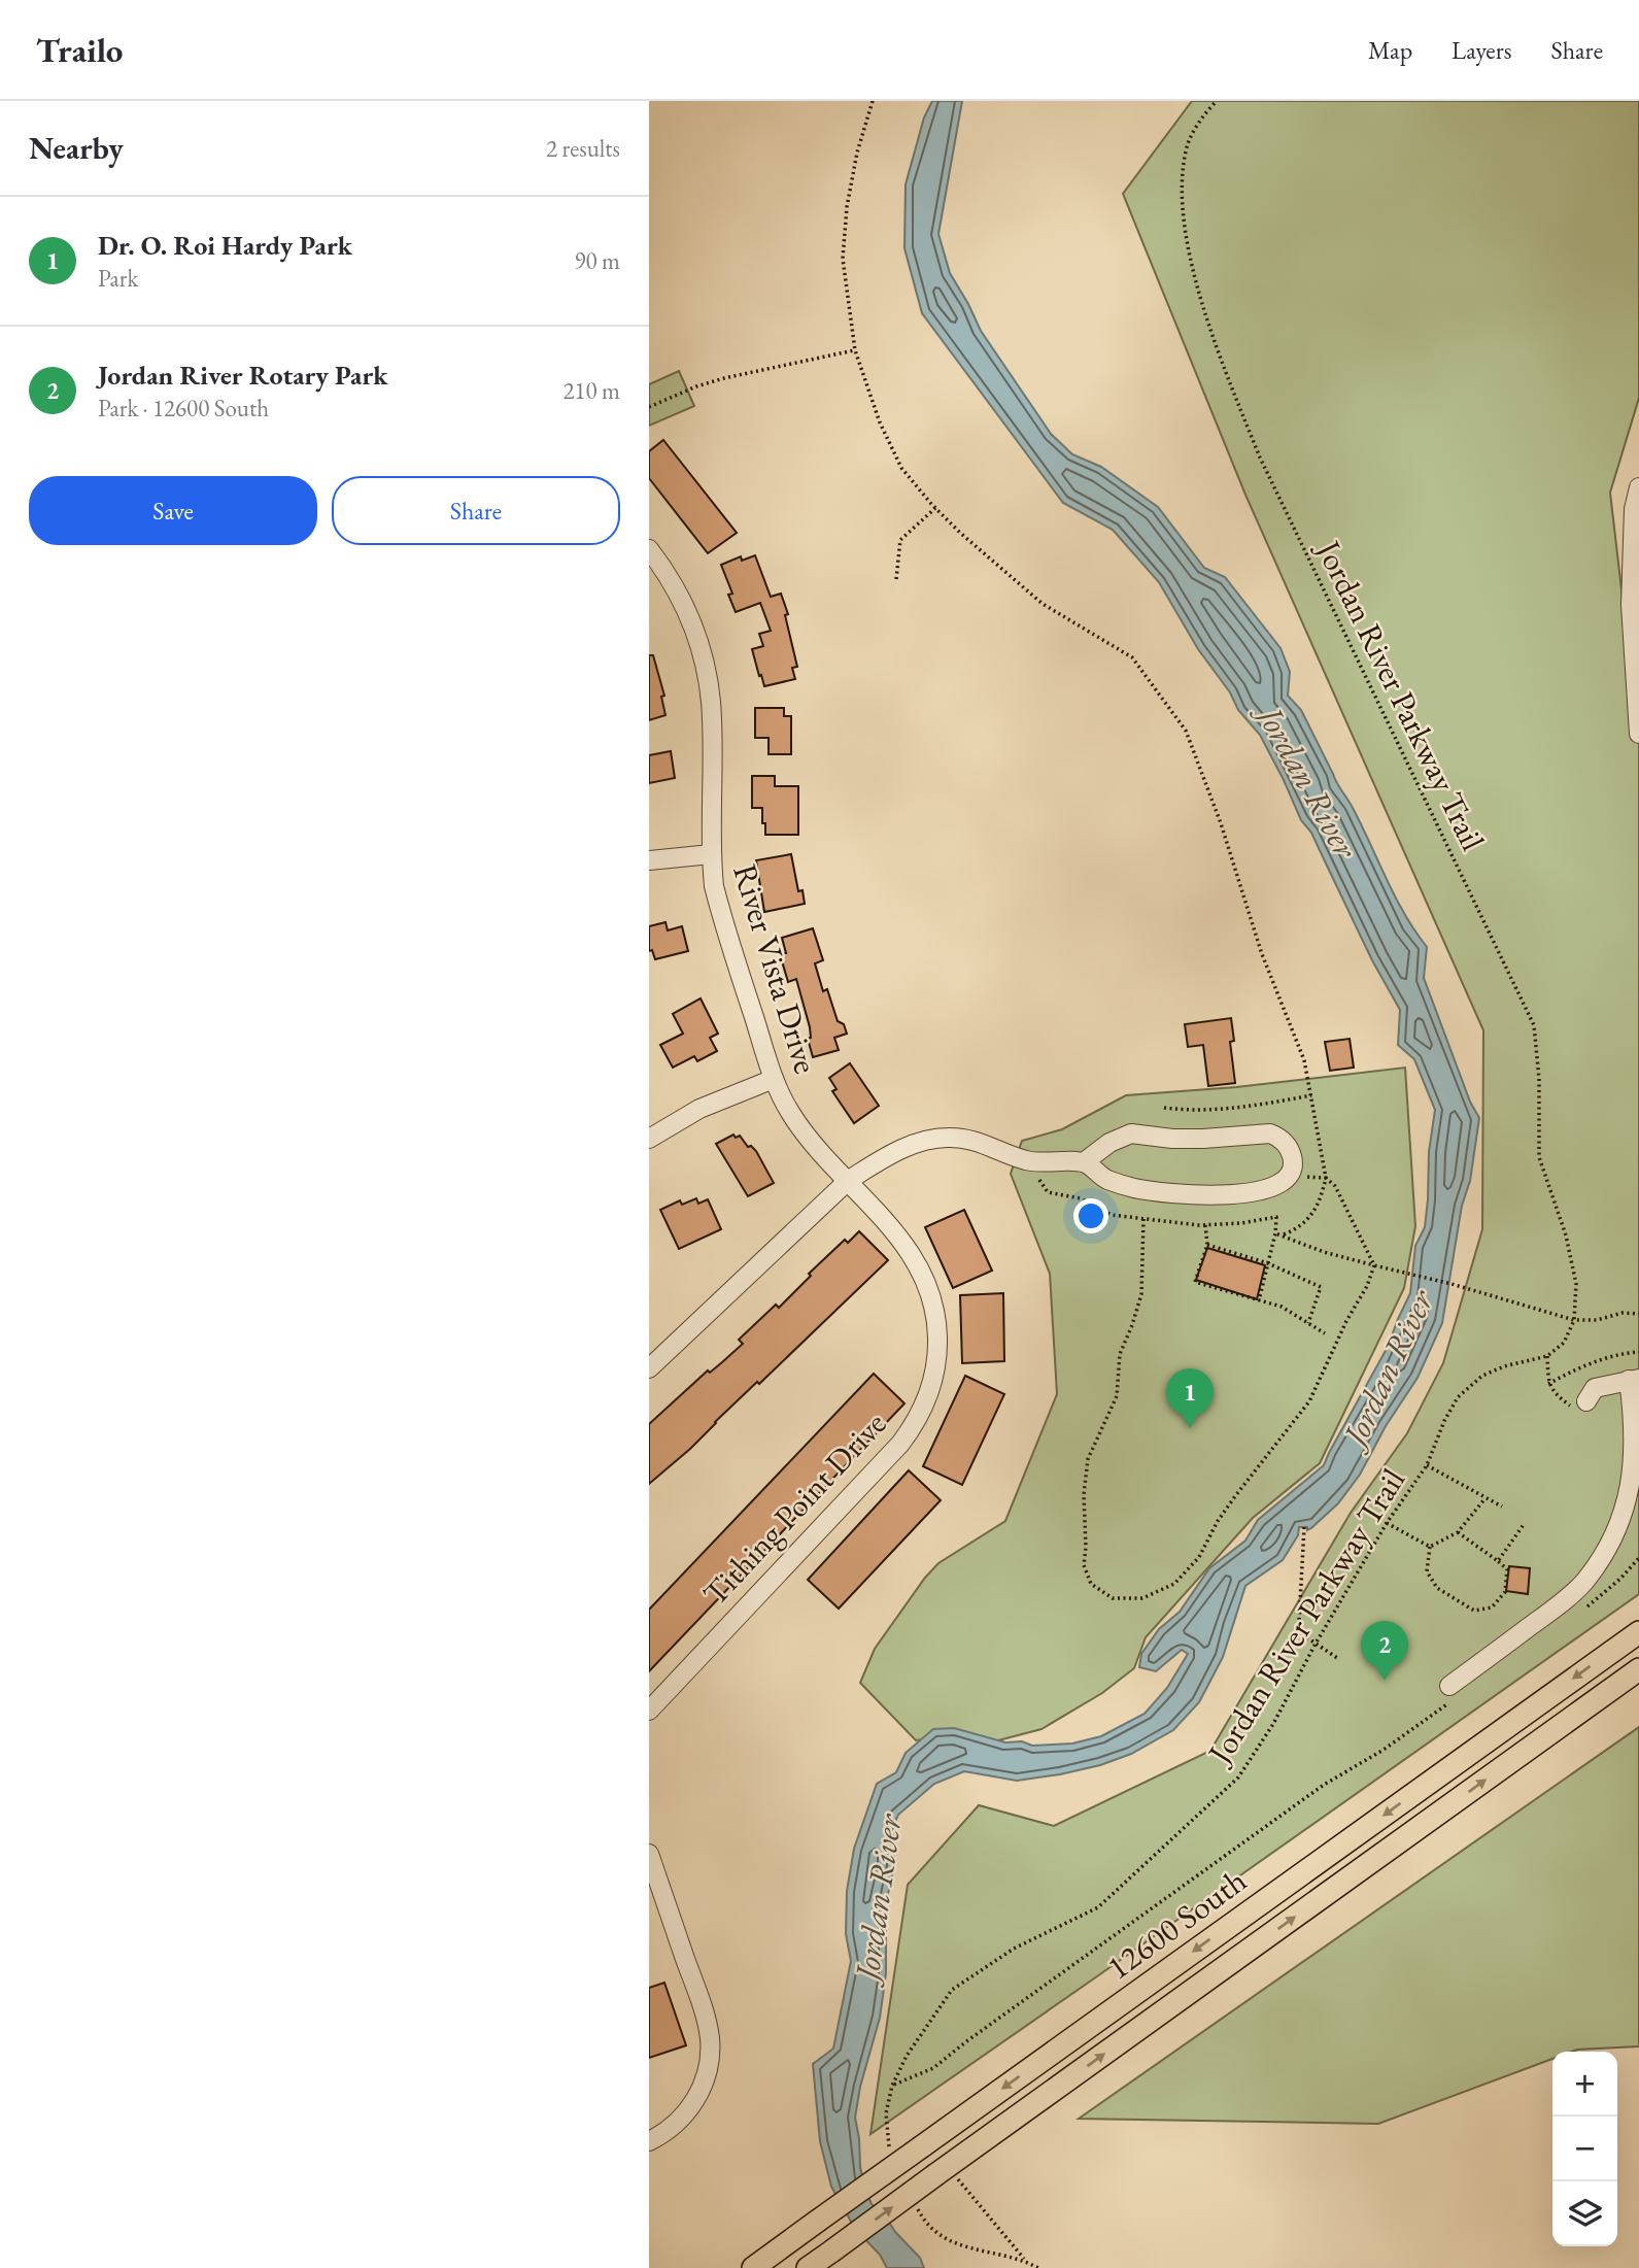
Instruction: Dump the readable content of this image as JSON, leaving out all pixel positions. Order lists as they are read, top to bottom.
{
  "streets": {
    "main road": ["12600 South"],
    "street": ["River Vista Drive", "Tithing Point Drive"],
    "path": ["Jordan River Parkway Trail"]
  },
  "crossings": [
    ["River Vista Drive", "Tithing Point Drive"]
  ],
  "water": ["Jordan River"],
  "page": {
    "header": "Trailo",
    "nav": ["Map", "Layers", "Share"],
    "heading": ["Nearby", "2 results"],
    "list": [
      {
        "mark": "1",
        "name": "Dr. O. Roi Hardy Park",
        "note": "Park",
        "value": "90 m"
      },
      {
        "mark": "2",
        "name": "Jordan River Rotary Park",
        "note": "Park · 12600 South",
        "value": "210 m"
      }
    ],
    "buttons": ["Save", "Share"],
    "pins": ["1", "2"],
    "map_buttons": ["+", "−"]
  }
}
